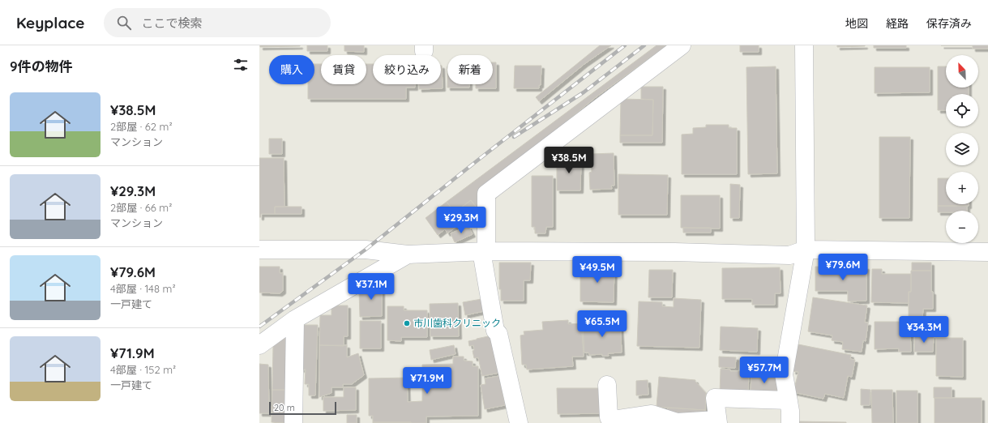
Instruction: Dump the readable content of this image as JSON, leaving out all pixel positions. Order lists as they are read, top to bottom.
{
  "places": ["市川歯科クリニック"],
  "scale_bar": "20 m",
  "north": "top left",
  "page": {
    "header": "Keyplace",
    "search": "ここで検索",
    "nav": ["地図", "経路", "保存済み"],
    "heading": "9件の物件",
    "map_buttons": ["+", "−"],
    "chip": [
      "購入",
      "賃貸",
      "絞り込み",
      "新着"
    ],
    "list": [
      {
        "name": "¥38.5M",
        "note": "2部屋 · 62 m² · マンション"
      },
      {
        "name": "¥29.3M",
        "note": "2部屋 · 66 m² · マンション"
      },
      {
        "name": "¥79.6M",
        "note": "4部屋 · 148 m² · 一戸建て"
      },
      {
        "name": "¥71.9M",
        "note": "4部屋 · 152 m² · 一戸建て"
      }
    ],
    "price": [
      "¥38.5M",
      "¥29.3M",
      "¥79.6M",
      "¥49.5M",
      "¥37.1M",
      "¥65.5M",
      "¥34.3M",
      "¥57.7M",
      "¥71.9M"
    ],
    "scale": "20 m"
  }
}
